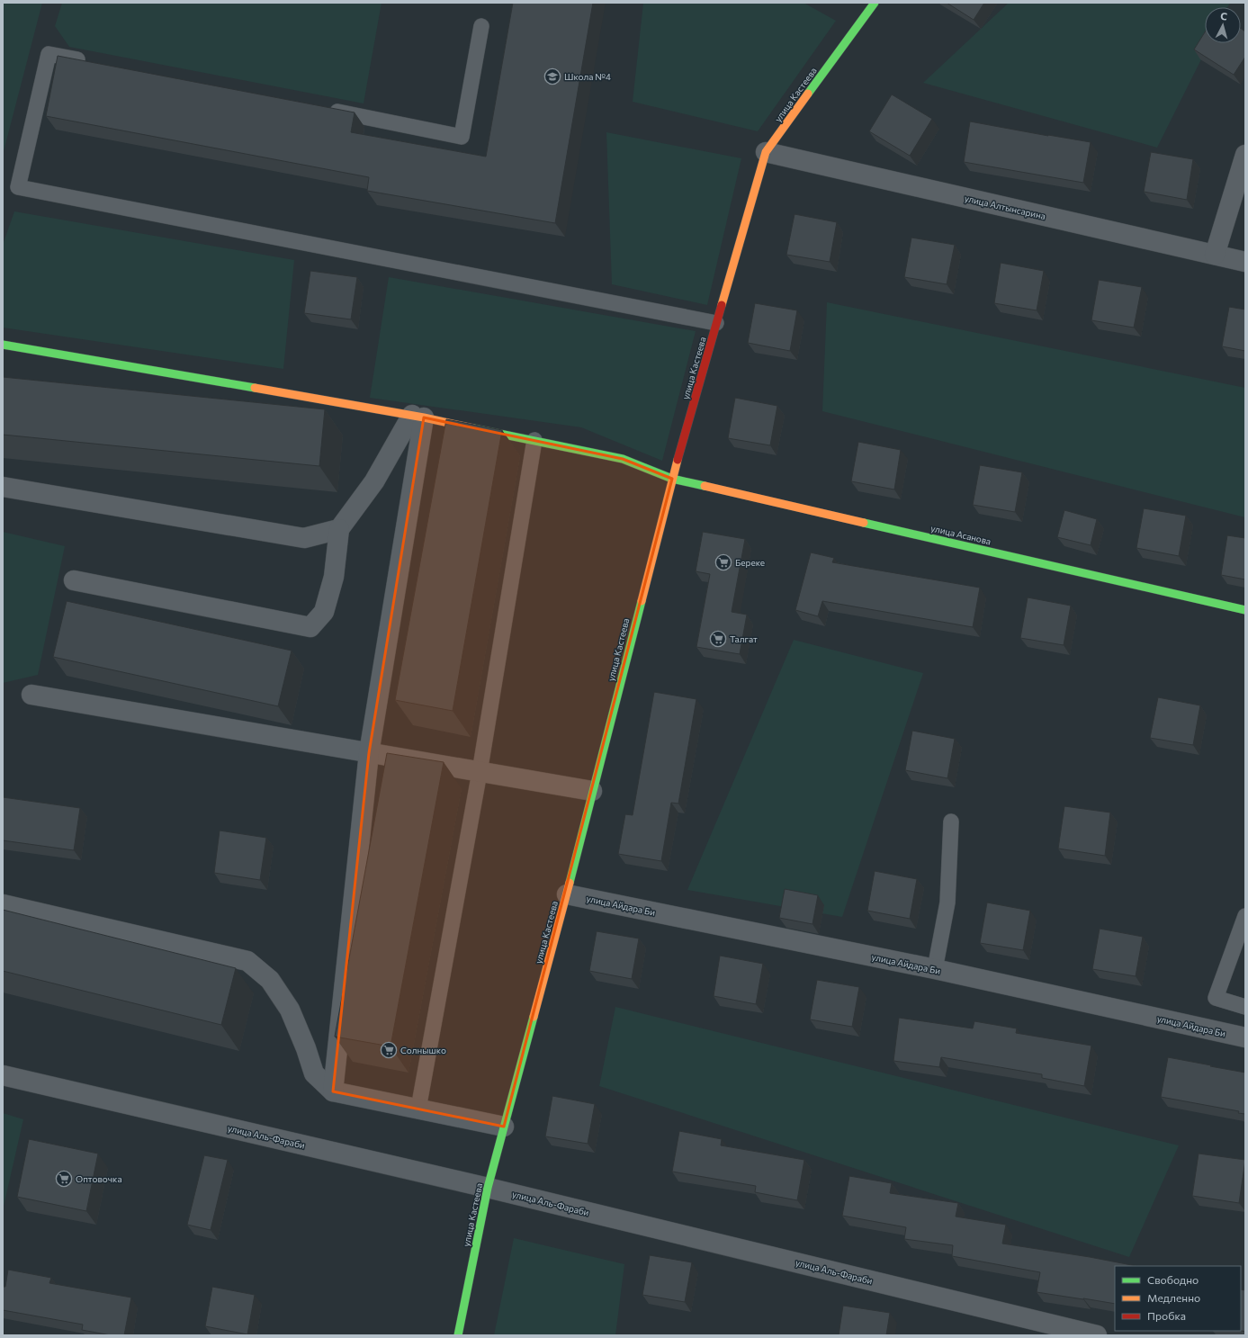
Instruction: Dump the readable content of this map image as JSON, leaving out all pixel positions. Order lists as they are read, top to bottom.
{
  "streets": {
    "street": [
      "улица Кастеева",
      "улица Алтынсарина",
      "улица Асанова",
      "улица Айдара Би",
      "улица Аль-Фараби"
    ]
  },
  "crossings": [
    ["улица Кастеева", "улица Алтынсарина"],
    ["улица Кастеева", "улица Асанова"],
    ["улица Кастеева", "улица Айдара Би"],
    ["улица Кастеева", "улица Аль-Фараби"]
  ],
  "places": {
    "school or university": ["Школа №4"],
    "supermarket": [
      "Береке",
      "Талгат",
      "Солнышко",
      "Оптовочка"
    ]
  },
  "legend": ["Свободно", "Медленно", "Пробка"],
  "north": "top"
}
